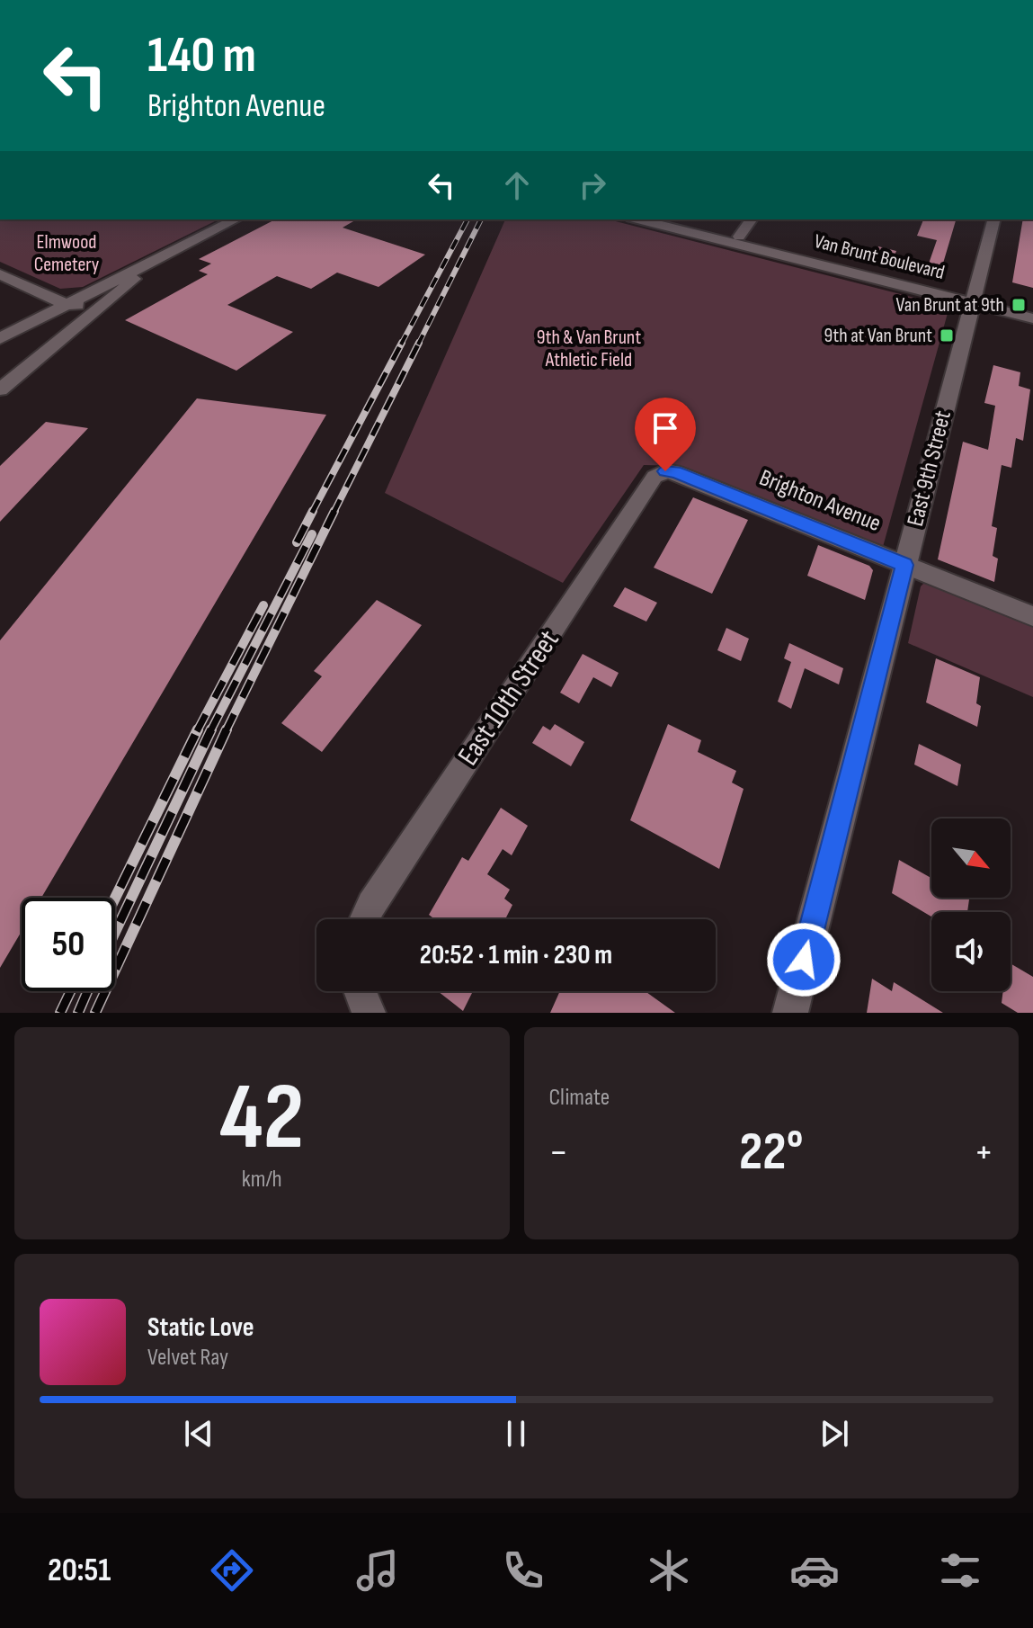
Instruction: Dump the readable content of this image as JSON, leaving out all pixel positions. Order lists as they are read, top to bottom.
{
  "streets": {
    "street": [
      "Van Brunt Boulevard",
      "East 9th Street",
      "Brighton Avenue",
      "East 10th Street"
    ]
  },
  "crossings": [
    ["Van Brunt Boulevard", "East 9th Street"],
    ["East 9th Street", "Brighton Avenue"],
    ["Brighton Avenue", "East 10th Street"]
  ],
  "parks": ["Elmwood Cemetery", "9th & Van Brunt Athletic Field"],
  "places": {
    "transit": ["Van Brunt at 9th", "9th at Van Brunt"]
  },
  "north": "bottom right",
  "page": {
    "turn": ["140 m", "Brighton Avenue"],
    "limit": "50",
    "trip": "20:52 · 1 min · 230 m",
    "tile": [
      ["42", "km/h"],
      "Climate"
    ],
    "heat": ["−", "22°", "+"],
    "song": ["Static Love", "Velvet Ray"],
    "tabs": "20:51"
  }
}
